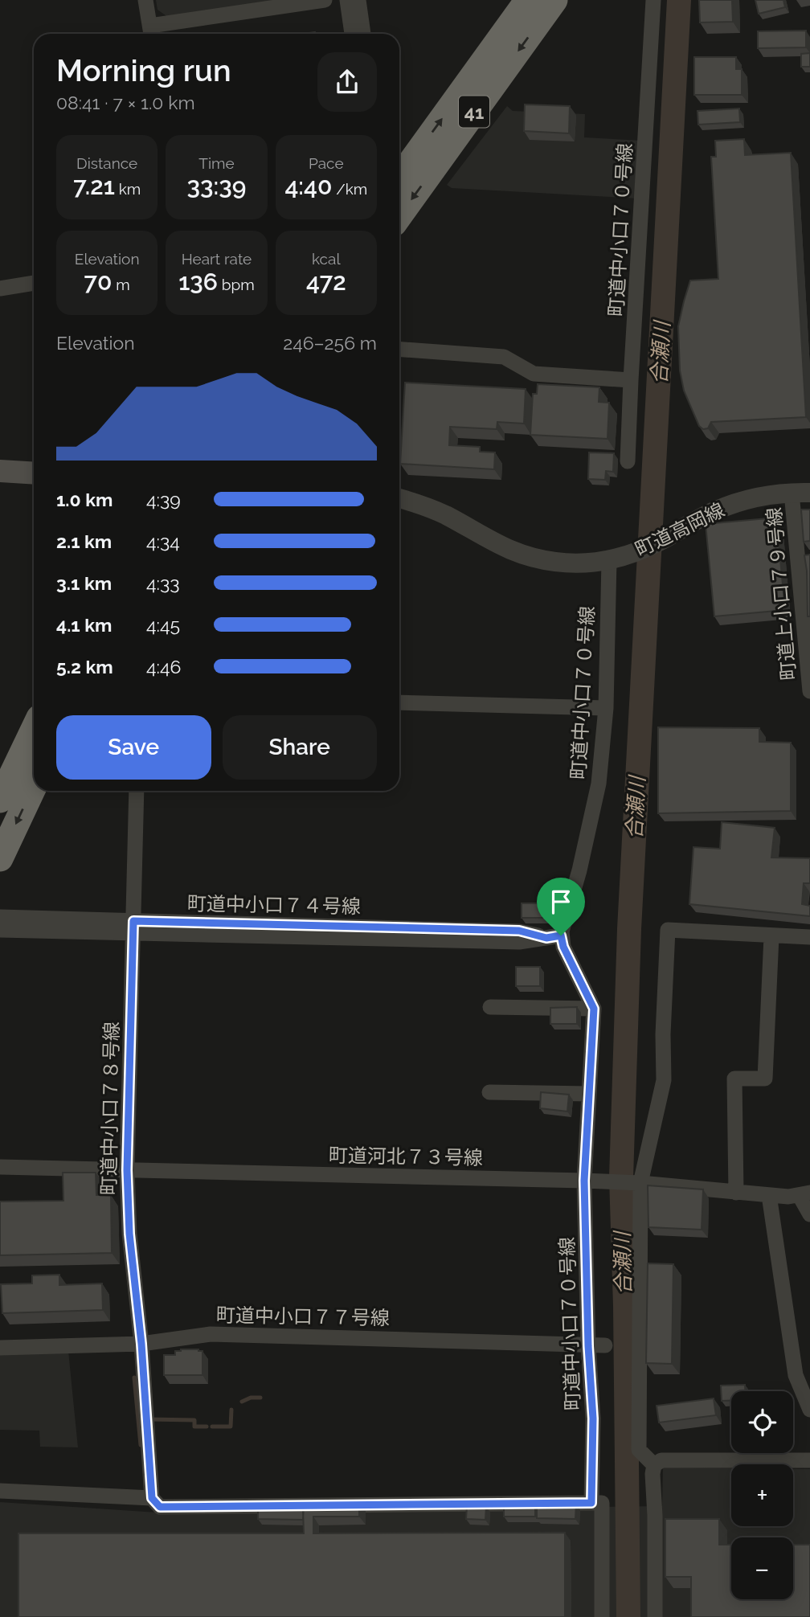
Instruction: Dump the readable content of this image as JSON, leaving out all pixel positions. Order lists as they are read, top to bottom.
{
  "streets": {
    "highway": ["41"],
    "street": [
      "町道中小口７０号線",
      "町道高岡線",
      "町道上小口７９号線",
      "町道中小口７４号線",
      "町道中小口７８号線",
      "町道河北７３号線",
      "町道中小口７７号線"
    ]
  },
  "crossings": [
    ["町道中小口７０号線", "町道高岡線"],
    ["町道中小口７０号線", "町道中小口７４号線"],
    ["町道中小口７０号線", "町道河北７３号線"],
    ["町道中小口７０号線", "町道中小口７７号線"],
    ["町道高岡線", "町道上小口７９号線"],
    ["町道中小口７４号線", "町道中小口７８号線"],
    ["町道中小口７８号線", "町道河北７３号線"],
    ["町道中小口７８号線", "町道中小口７７号線"]
  ],
  "water": ["合瀬川"],
  "page": {
    "heading": ["Morning run", "08:41 · 7 × 1.0 km"],
    "stats": [
      ["Distance", "7.21 km"],
      ["Time", "33:39"],
      ["Pace", "4:40 /km"],
      ["Elevation", "70 m"],
      ["Heart rate", "136 bpm"],
      ["kcal", "472"]
    ],
    "chart": ["Elevation", "246–256 m"],
    "list": [
      {
        "name": "1.0 km",
        "note": "4:39"
      },
      {
        "name": "2.1 km",
        "note": "4:34"
      },
      {
        "name": "3.1 km",
        "note": "4:33"
      },
      {
        "name": "4.1 km",
        "note": "4:45"
      },
      {
        "name": "5.2 km",
        "note": "4:46"
      }
    ],
    "buttons": ["Save", "Share"],
    "map_buttons": ["+", "−"]
  }
}
